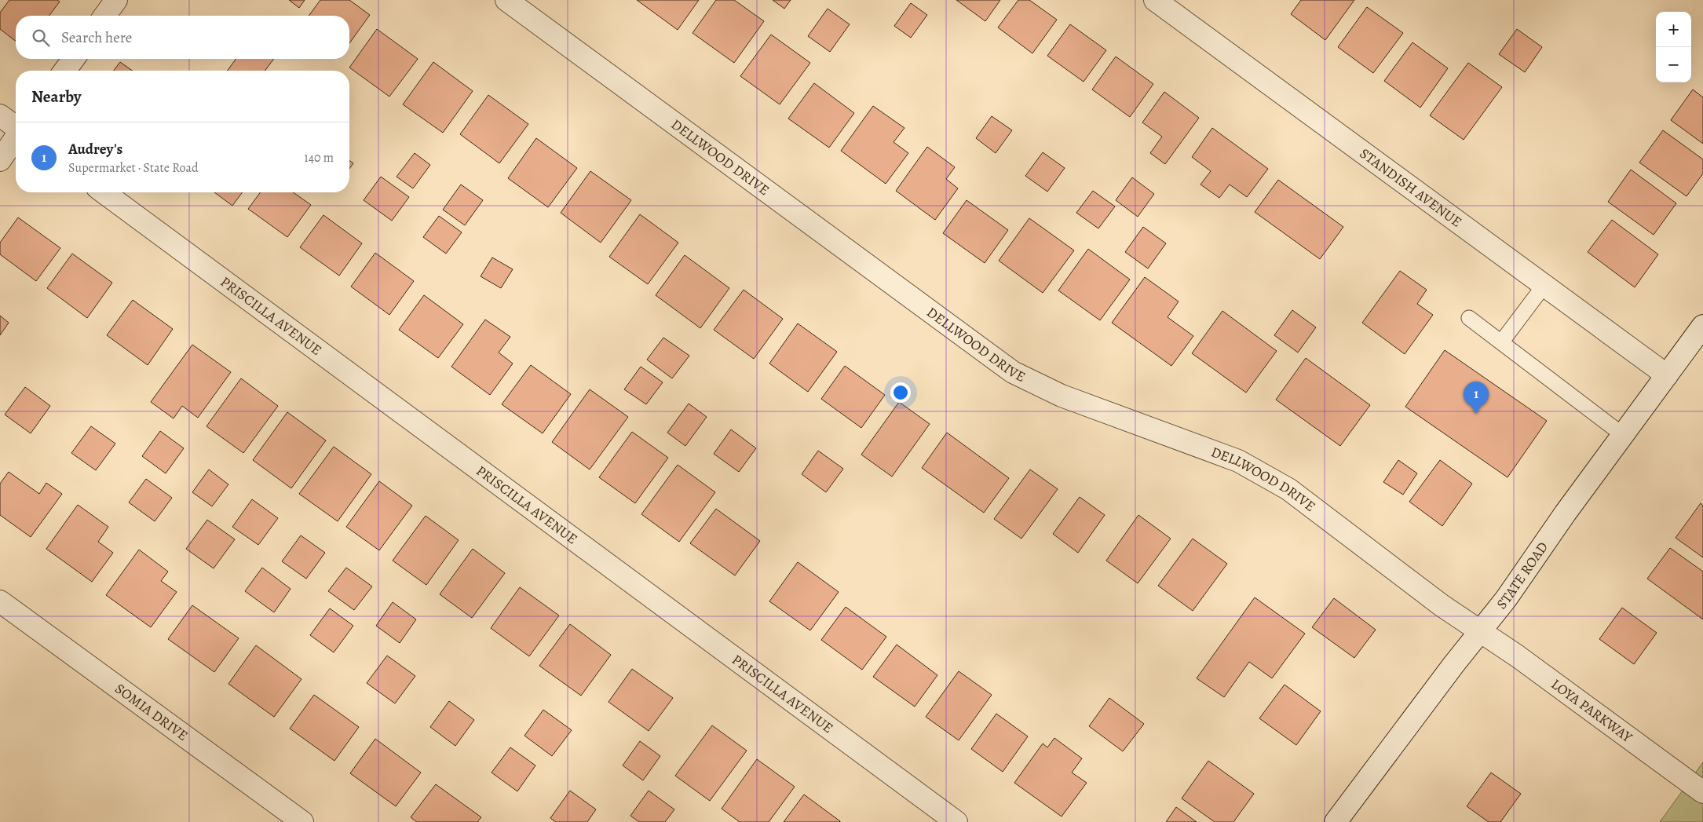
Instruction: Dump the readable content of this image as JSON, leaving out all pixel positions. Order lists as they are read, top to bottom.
{
  "streets": {
    "street": [
      "DELLWOOD DRIVE",
      "STANDISH AVENUE",
      "PRISCILLA AVENUE",
      "STATE ROAD",
      "LOYA PARKWAY",
      "SOMIA DRIVE"
    ]
  },
  "crossings": [
    ["DELLWOOD DRIVE", "STATE ROAD"],
    ["DELLWOOD DRIVE", "LOYA PARKWAY"],
    ["STANDISH AVENUE", "STATE ROAD"],
    ["STATE ROAD", "LOYA PARKWAY"]
  ],
  "page": {
    "map_buttons": ["+", "−"],
    "search": "Search here",
    "heading": "Nearby",
    "list": [
      {
        "mark": "1",
        "name": "Audrey's",
        "note": "Supermarket · State Road",
        "value": "140 m"
      }
    ],
    "pins": "1"
  }
}
